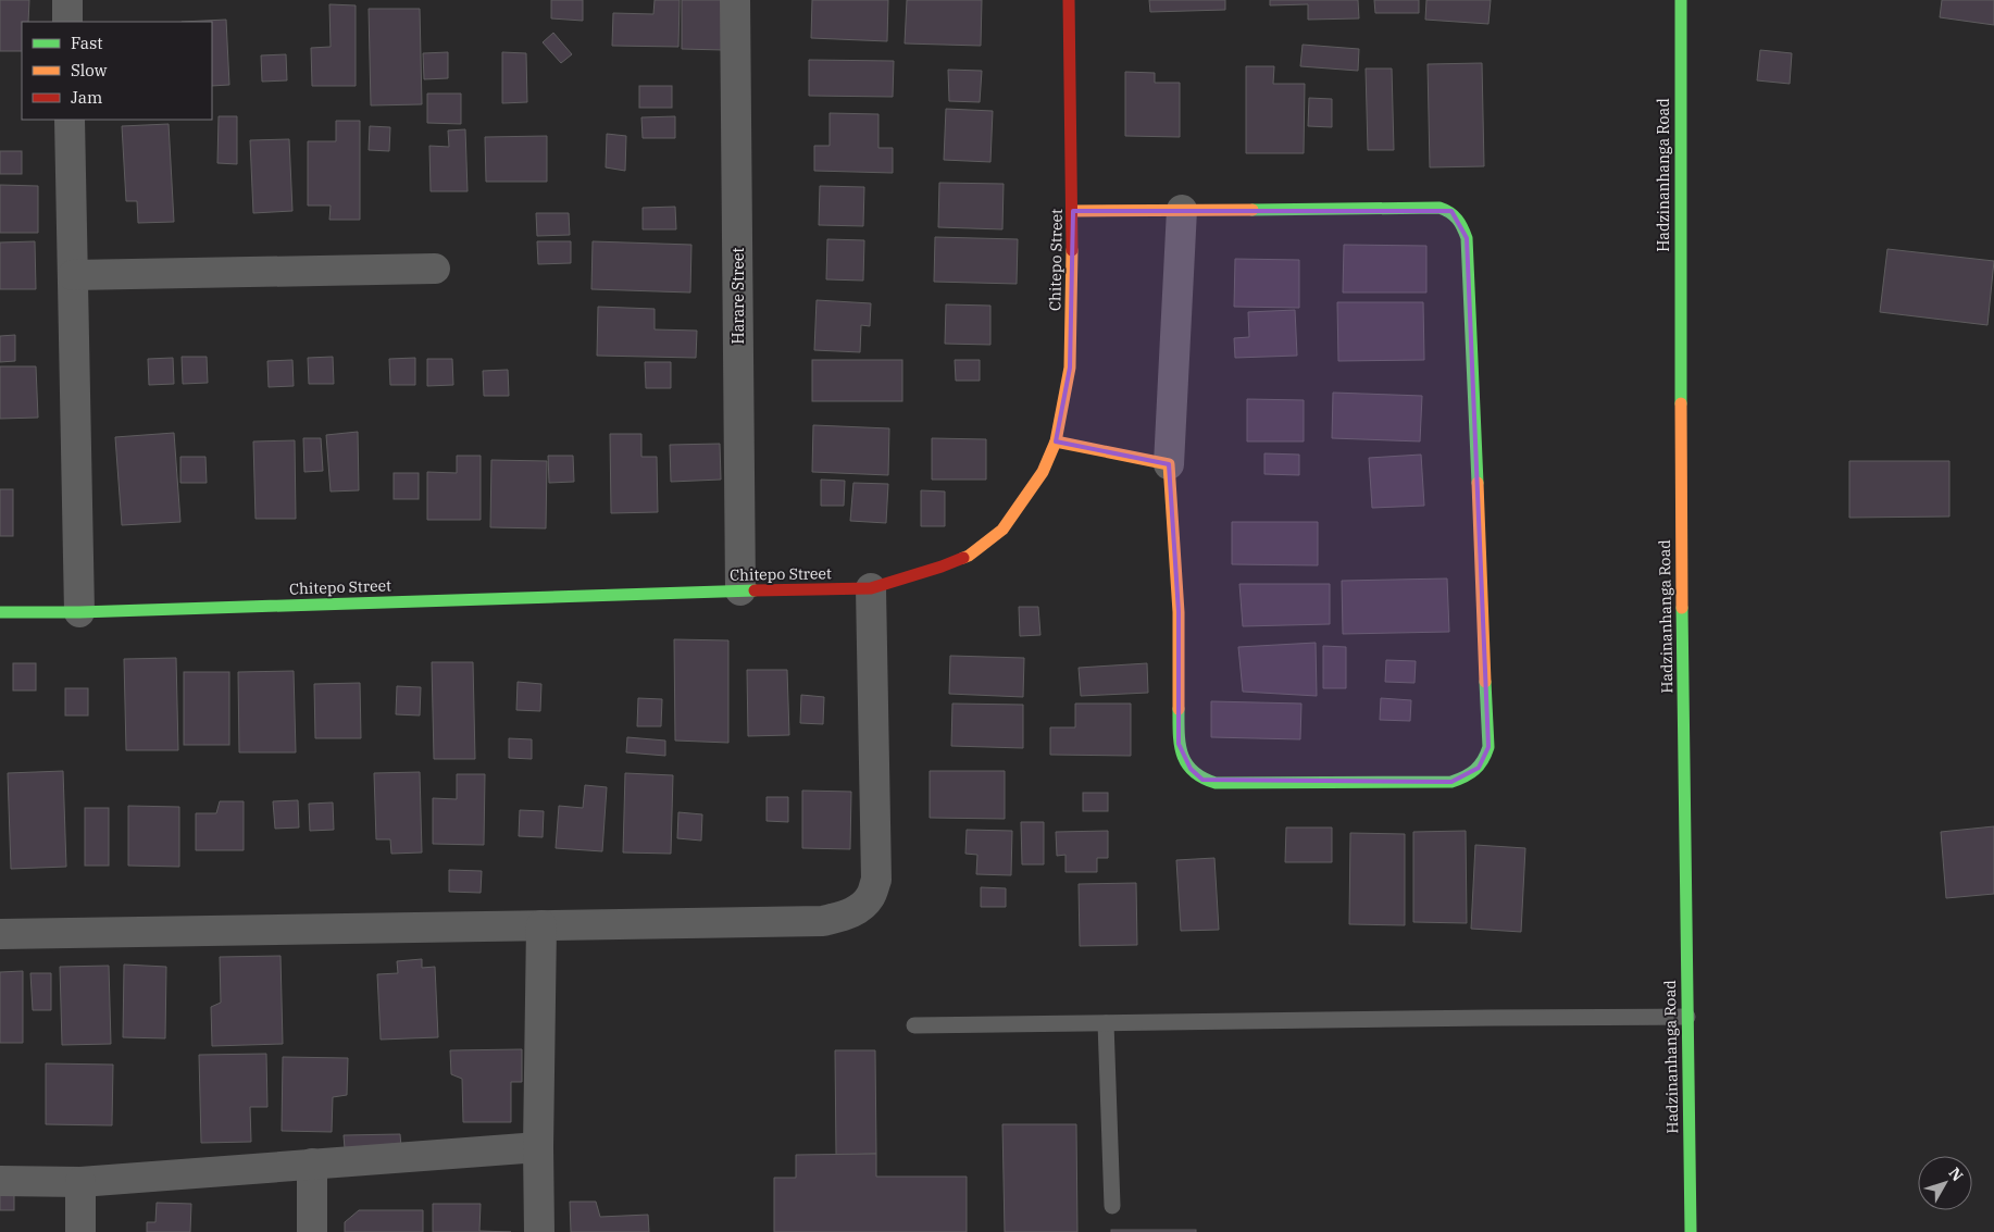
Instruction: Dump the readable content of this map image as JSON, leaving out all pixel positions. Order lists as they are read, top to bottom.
{
  "streets": {
    "street": ["Hadzinanhanga Road", "Chitepo Street", "Harare Street"]
  },
  "crossings": [
    ["Chitepo Street", "Harare Street"]
  ],
  "legend": ["Fast", "Slow", "Jam"],
  "north": "top right"
}
